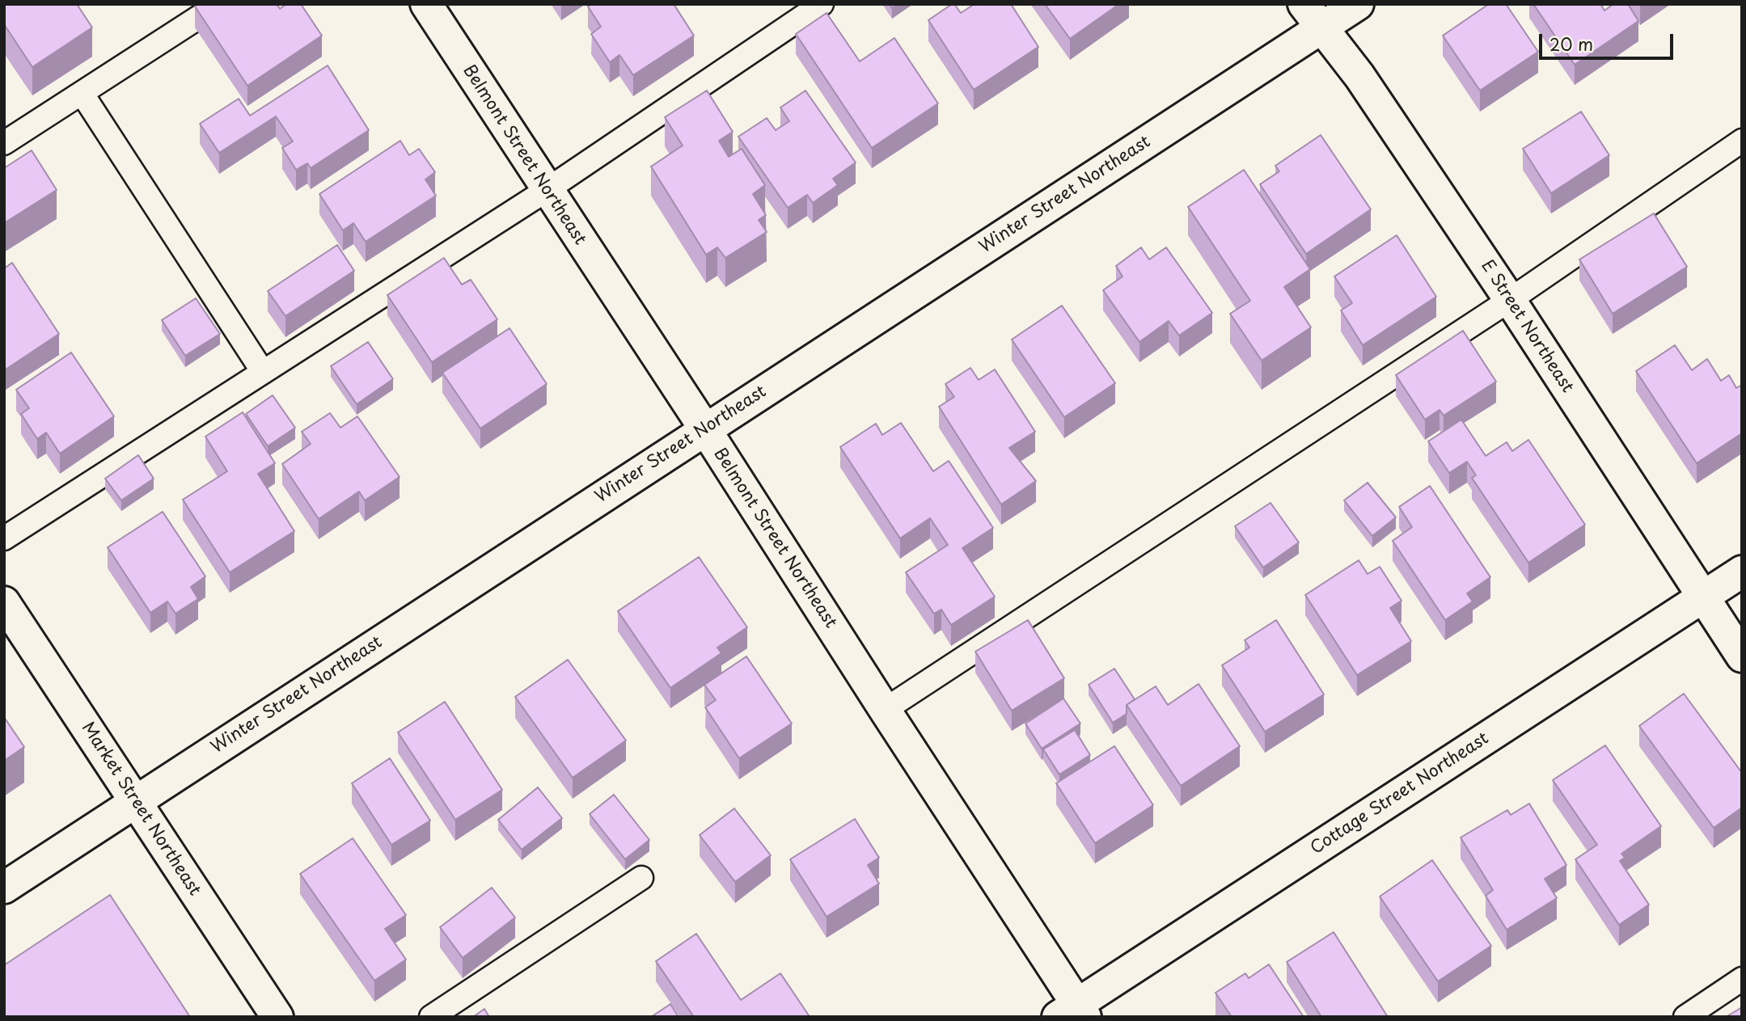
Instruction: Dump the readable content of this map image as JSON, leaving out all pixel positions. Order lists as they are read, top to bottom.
{
  "streets": {
    "street": [
      "Belmont Street Northeast",
      "Winter Street Northeast",
      "E Street Northeast",
      "Cottage Street Northeast",
      "Market Street Northeast"
    ]
  },
  "crossings": [
    ["Belmont Street Northeast", "Winter Street Northeast"],
    ["Belmont Street Northeast", "Cottage Street Northeast"],
    ["Winter Street Northeast", "E Street Northeast"],
    ["Winter Street Northeast", "Market Street Northeast"],
    ["E Street Northeast", "Cottage Street Northeast"]
  ],
  "scale_bar": "20 m"
}
